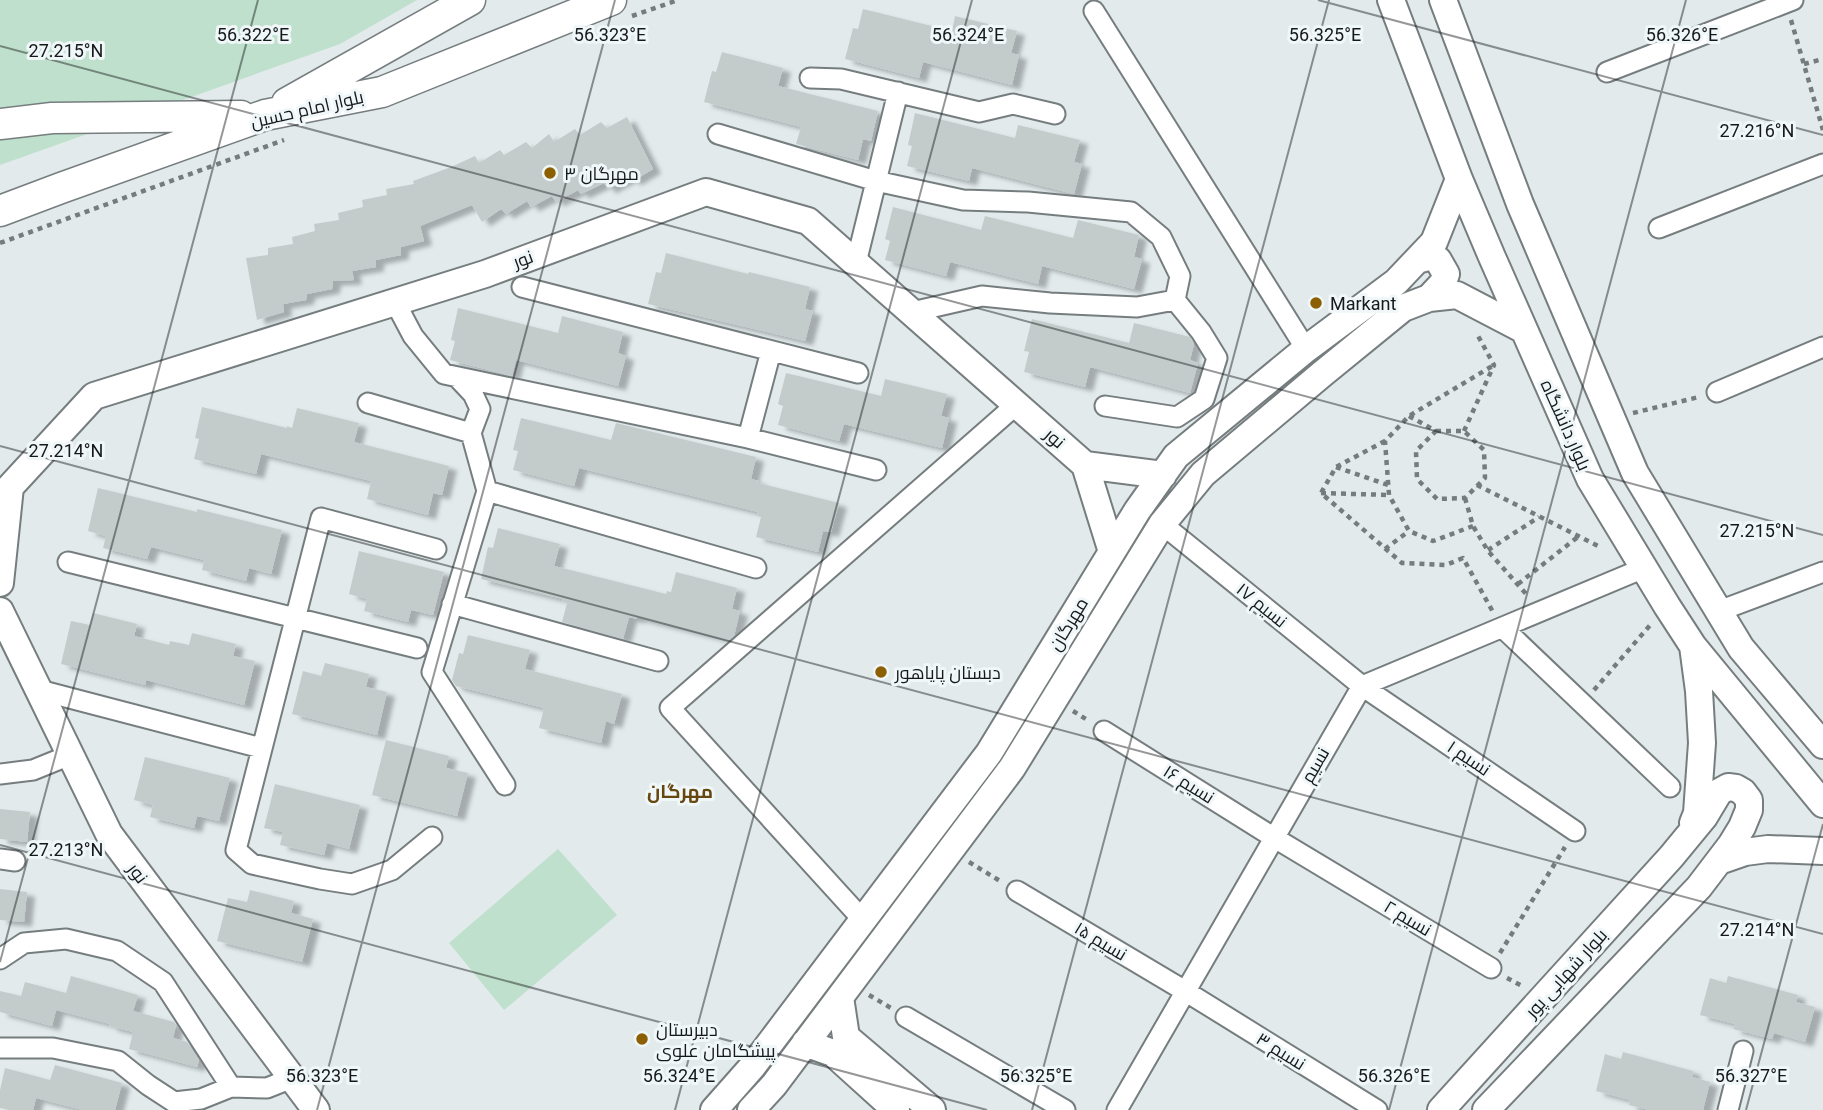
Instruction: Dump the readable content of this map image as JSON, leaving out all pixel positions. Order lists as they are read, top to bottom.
{
  "streets": {
    "main road": ["بلوار امام حسین"],
    "street": [
      "نور",
      "بلوار دانشگاه",
      "نسیم ۱۷",
      "مهرگان",
      "نسیم ۱",
      "نسیم",
      "نسیم ۱۶",
      "نسیم ۲",
      "نسیم ۱۵",
      "بلوار شهابی پور",
      "نسیم ۳"
    ]
  },
  "crossings": [
    ["بلوار دانشگاه", "مهرگان"],
    ["نسیم ۱۷", "مهرگان"],
    ["نسیم ۱۷", "نسیم ۱"],
    ["نسیم ۱۷", "نسیم"],
    ["نسیم ۱", "نسیم"],
    ["نسیم", "نسیم ۱۶"],
    ["نسیم", "نسیم ۲"],
    ["نسیم", "نسیم ۱۵"],
    ["نسیم", "نسیم ۳"],
    ["نسیم ۱۶", "نسیم ۲"],
    ["نسیم ۱۵", "نسیم ۳"]
  ],
  "districts": ["مهرگان"],
  "places": [
    "مهرگان ۳",
    "Markant",
    "دبستان پایاهور",
    "دبیرستان پیشگامان علوی"
  ],
  "coordinates": [
    "56.323°E",
    "56.324°E",
    "56.325°E",
    "56.326°E",
    "56.322°E",
    "27.215°N",
    "27.216°N",
    "27.214°N",
    "27.213°N",
    "56.327°E"
  ]
}
